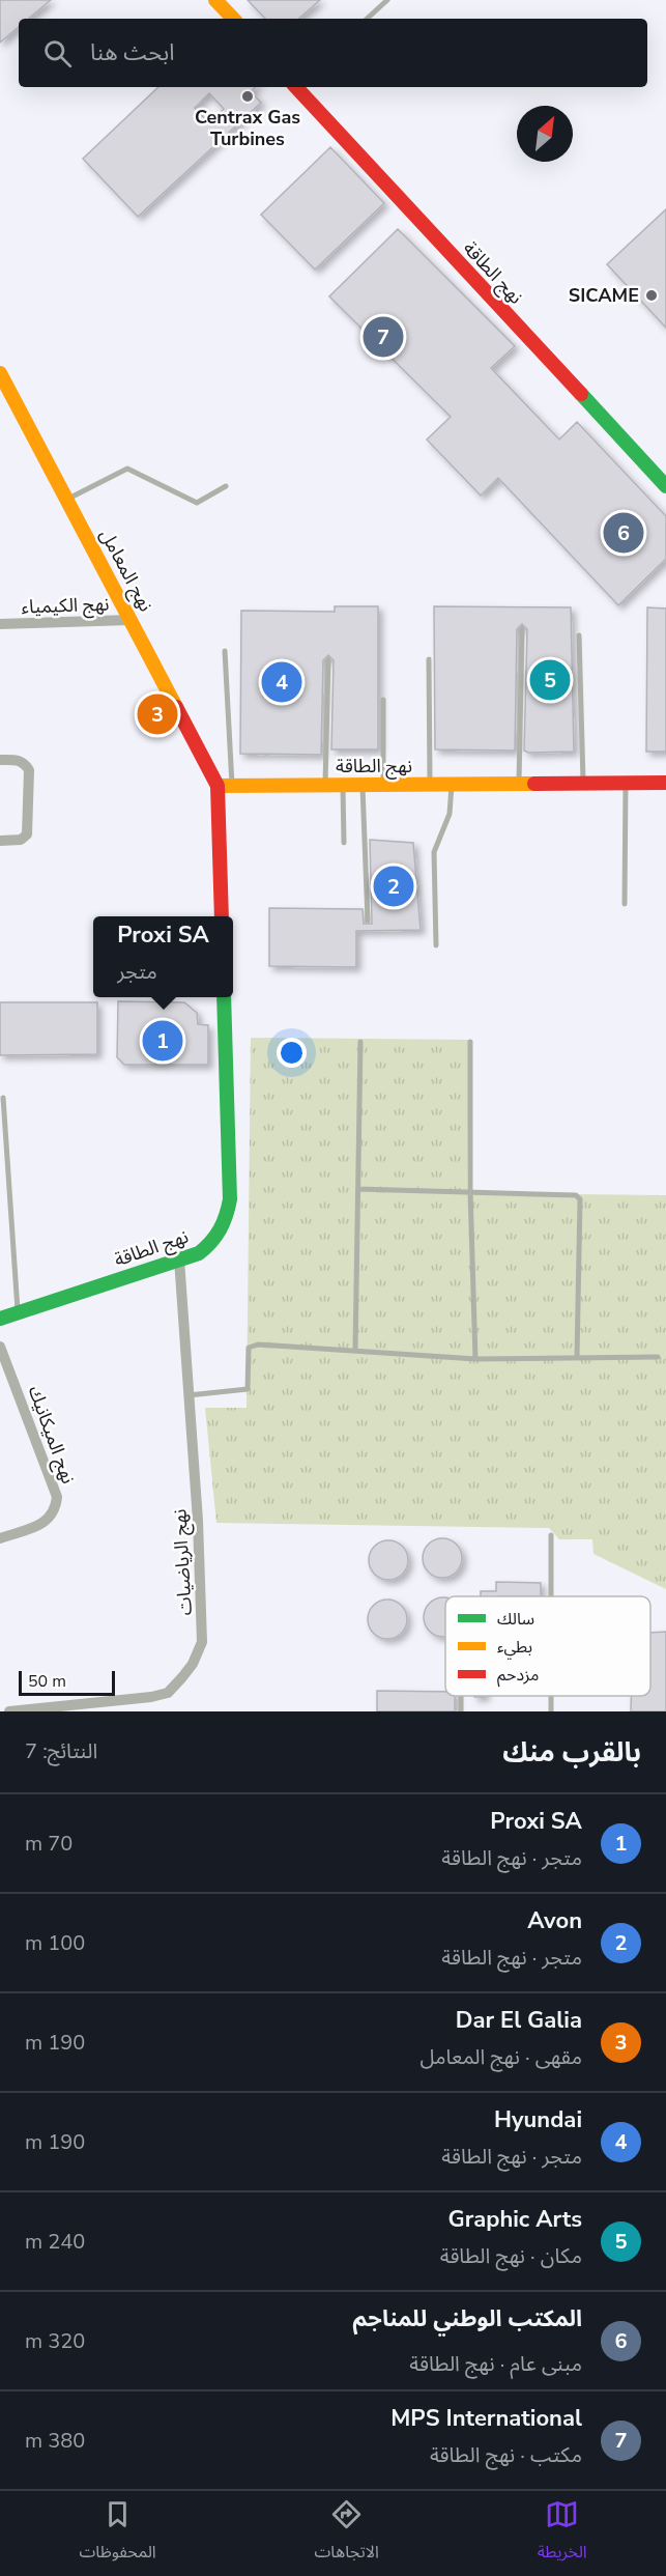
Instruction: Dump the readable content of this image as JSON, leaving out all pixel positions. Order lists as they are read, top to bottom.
{
  "streets": {
    "street": [
      "نهج الطاقة",
      "نهج المعامل",
      "نهج الكيمياء",
      "نهج الميكانيك",
      "نهج الرياضيات"
    ]
  },
  "crossings": [
    ["نهج الطاقة", "نهج المعامل"],
    ["نهج الطاقة", "نهج الرياضيات"],
    ["نهج المعامل", "نهج الكيمياء"]
  ],
  "places": ["Centrax Gas Turbines", "SICAME"],
  "legend": ["سالك", "بطيء", "مزدحم"],
  "scale_bar": "50 m",
  "north": "top right",
  "page": {
    "search": "ابحث هنا",
    "pins": [
      "7",
      "6",
      "5",
      "4",
      "3",
      "2",
      "1"
    ],
    "popup": ["Proxi SA", "متجر"],
    "scale": "50 m",
    "heading": ["بالقرب منك", "النتائج: 7"],
    "list": [
      {
        "mark": "1",
        "name": "Proxi SA",
        "note": "متجر · نهج الطاقة",
        "value": "70 m"
      },
      {
        "mark": "2",
        "name": "Avon",
        "note": "متجر · نهج الطاقة",
        "value": "100 m"
      },
      {
        "mark": "3",
        "name": "Dar El Galia",
        "note": "مقهى · نهج المعامل",
        "value": "190 m"
      },
      {
        "mark": "4",
        "name": "Hyundai",
        "note": "متجر · نهج الطاقة",
        "value": "190 m"
      },
      {
        "mark": "5",
        "name": "Graphic Arts",
        "note": "مكان · نهج الطاقة",
        "value": "240 m"
      },
      {
        "mark": "6",
        "name": "المكتب الوطني للمناجم",
        "note": "مبنى عام · نهج الطاقة",
        "value": "320 m"
      },
      {
        "mark": "7",
        "name": "MPS International",
        "note": "مكتب · نهج الطاقة",
        "value": "380 m"
      }
    ],
    "nav": ["الخريطة", "الاتجاهات", "المحفوظات"]
  }
}
